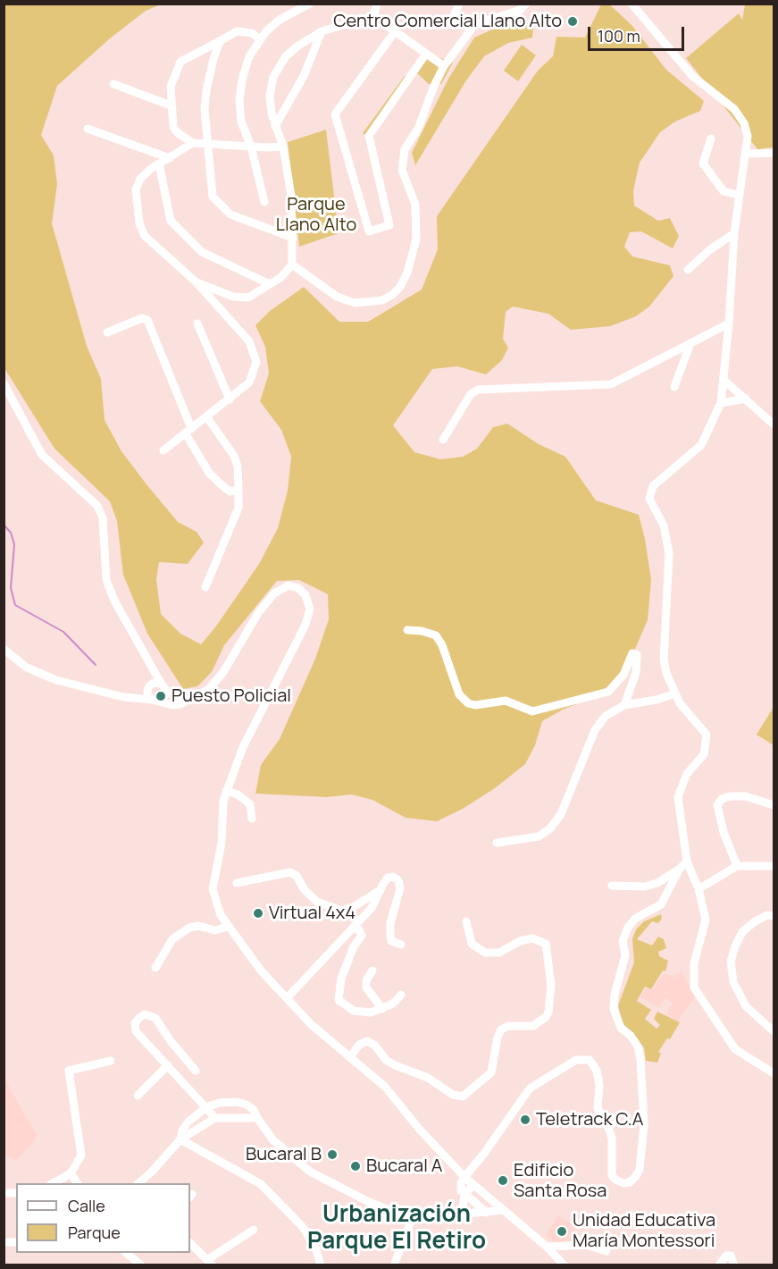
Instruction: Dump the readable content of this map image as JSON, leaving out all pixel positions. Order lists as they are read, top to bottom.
{
  "districts": ["Urbanización Parque El Retiro"],
  "parks": ["Parque Llano Alto"],
  "places": [
    "Centro Comercial Llano Alto",
    "Puesto Policial",
    "Virtual 4x4",
    "Teletrack C.A",
    "Bucaral B",
    "Bucaral A",
    "Edificio Santa Rosa",
    "Unidad Educativa María Montessori"
  ],
  "legend": ["Calle", "Parque"],
  "scale_bar": "100 m"
}
